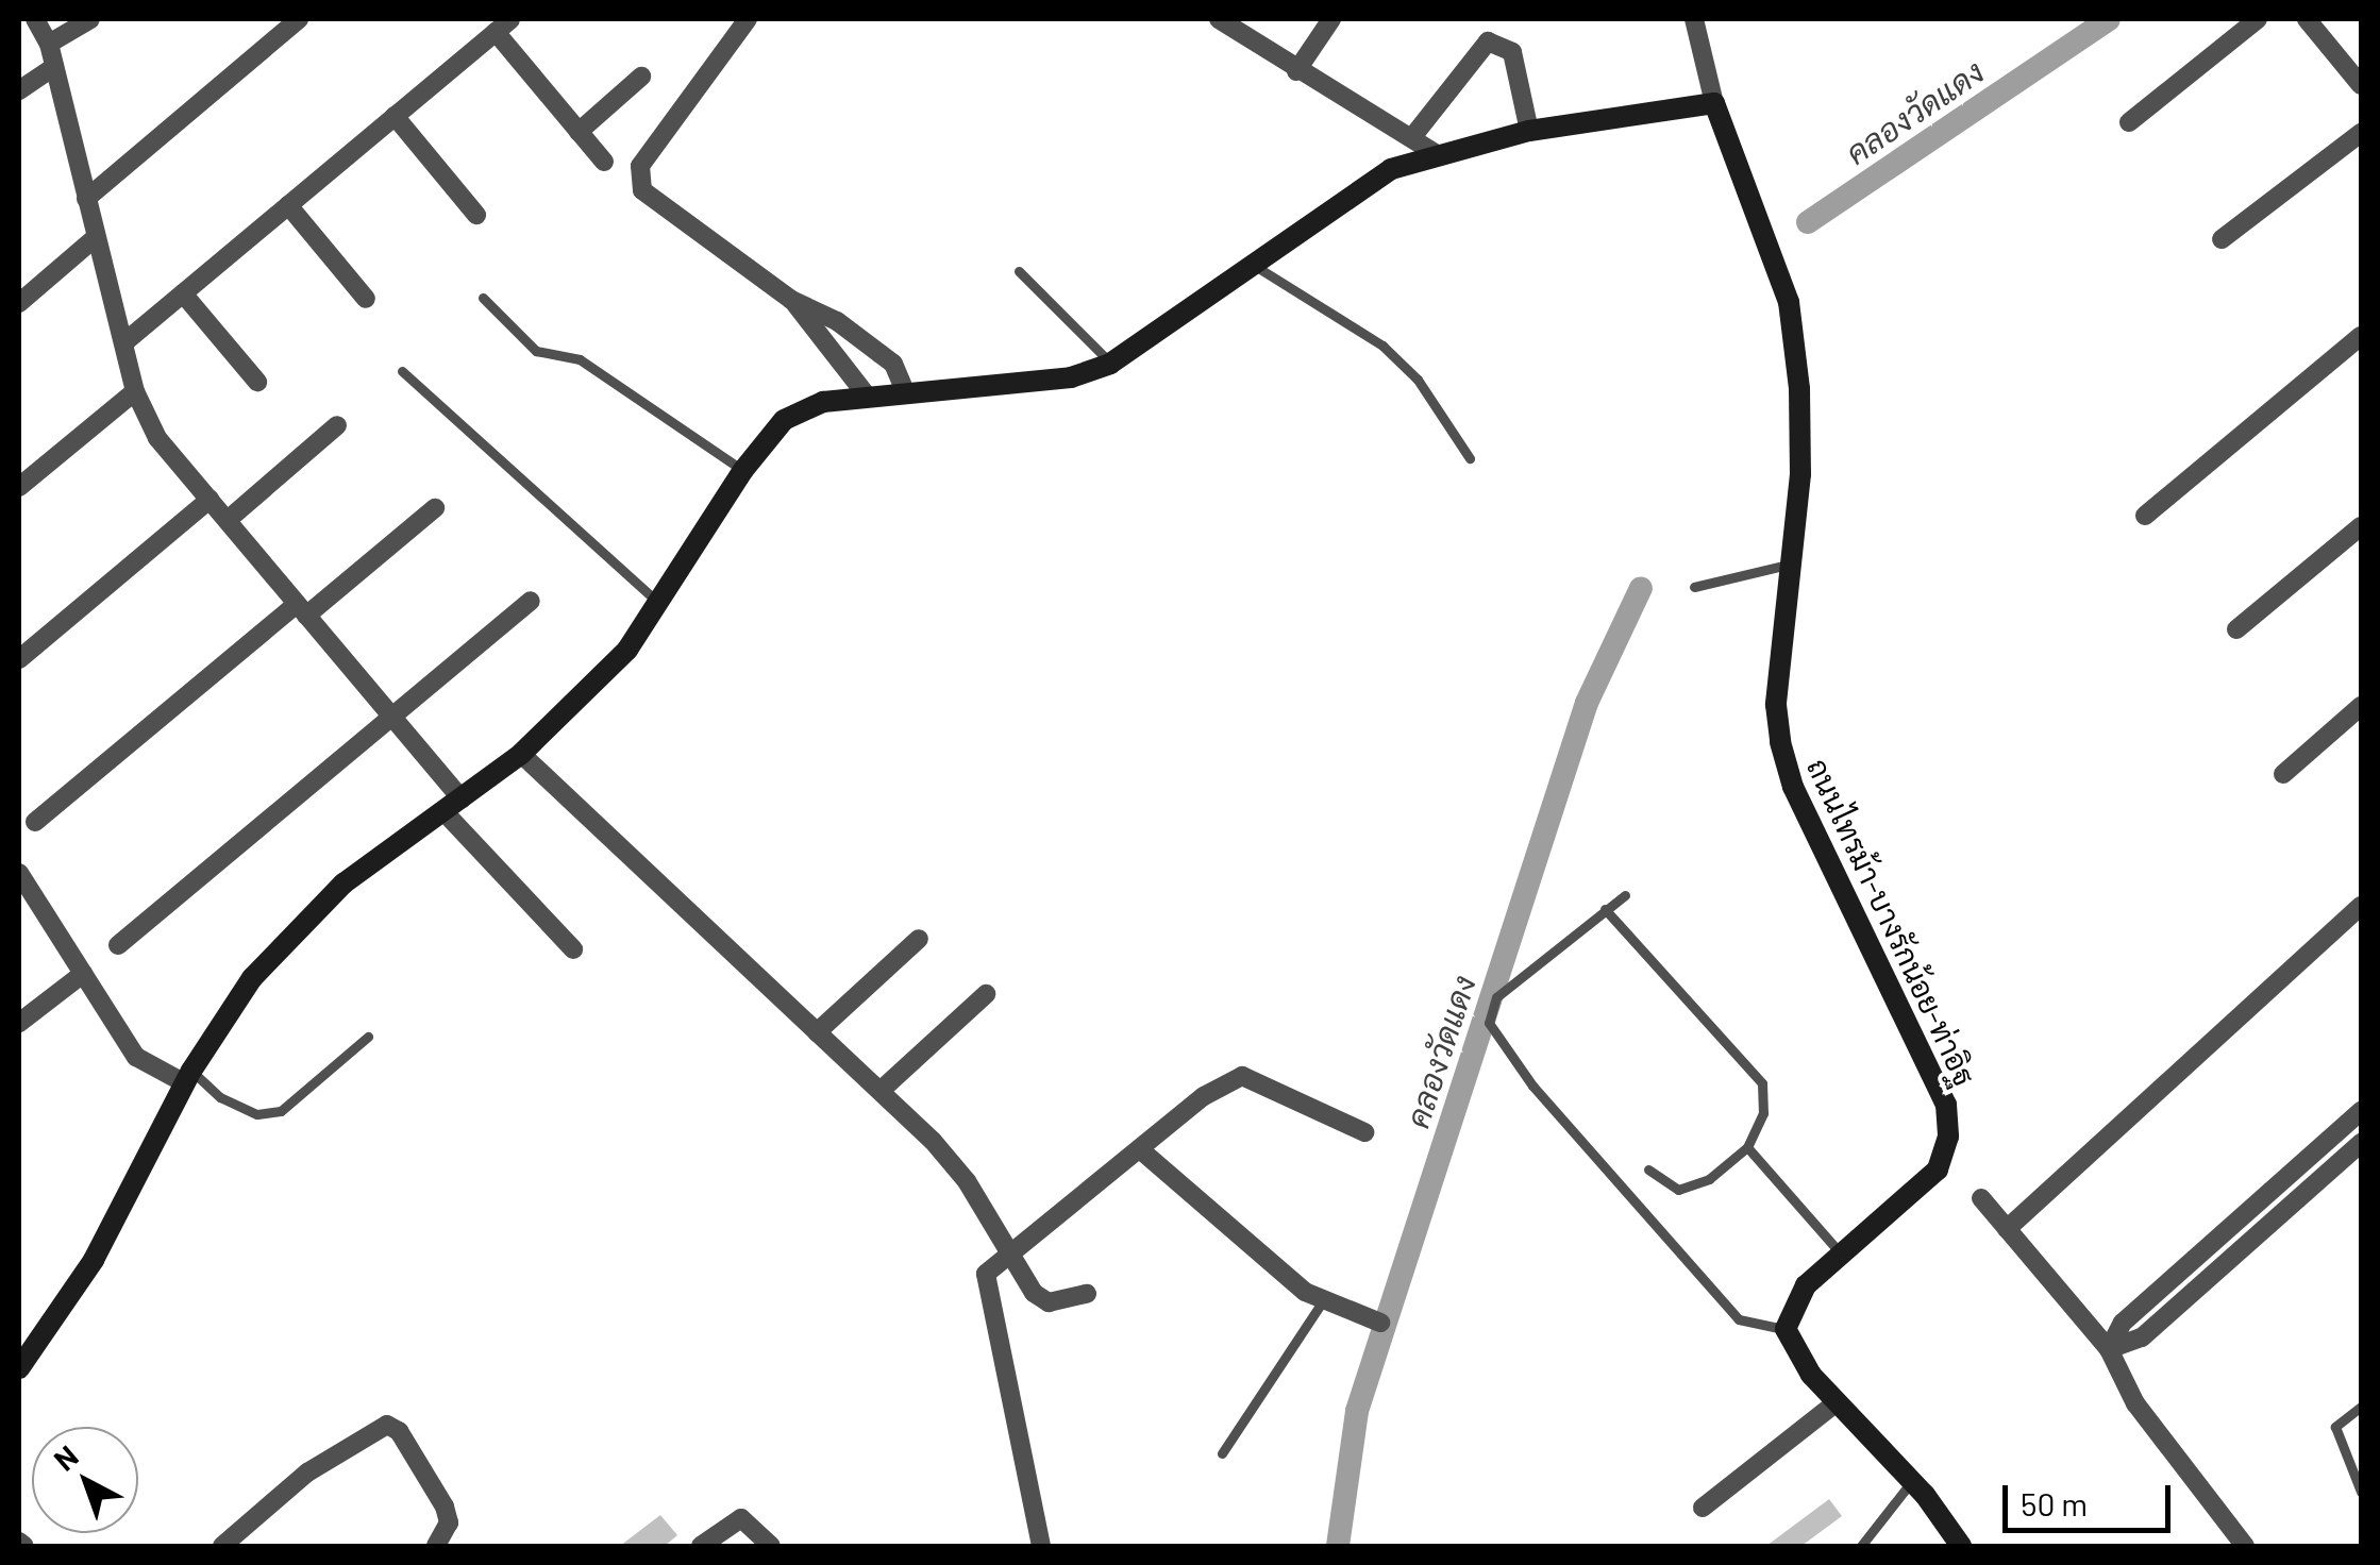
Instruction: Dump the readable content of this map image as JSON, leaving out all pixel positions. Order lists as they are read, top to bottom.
{
  "streets": {
    "street": ["ถนนไทรม้า-บางรักน้อย-ท่าอิฐ"]
  },
  "water": ["คลองวัดแดง"],
  "scale_bar": "50 m",
  "north": "top left"
}
